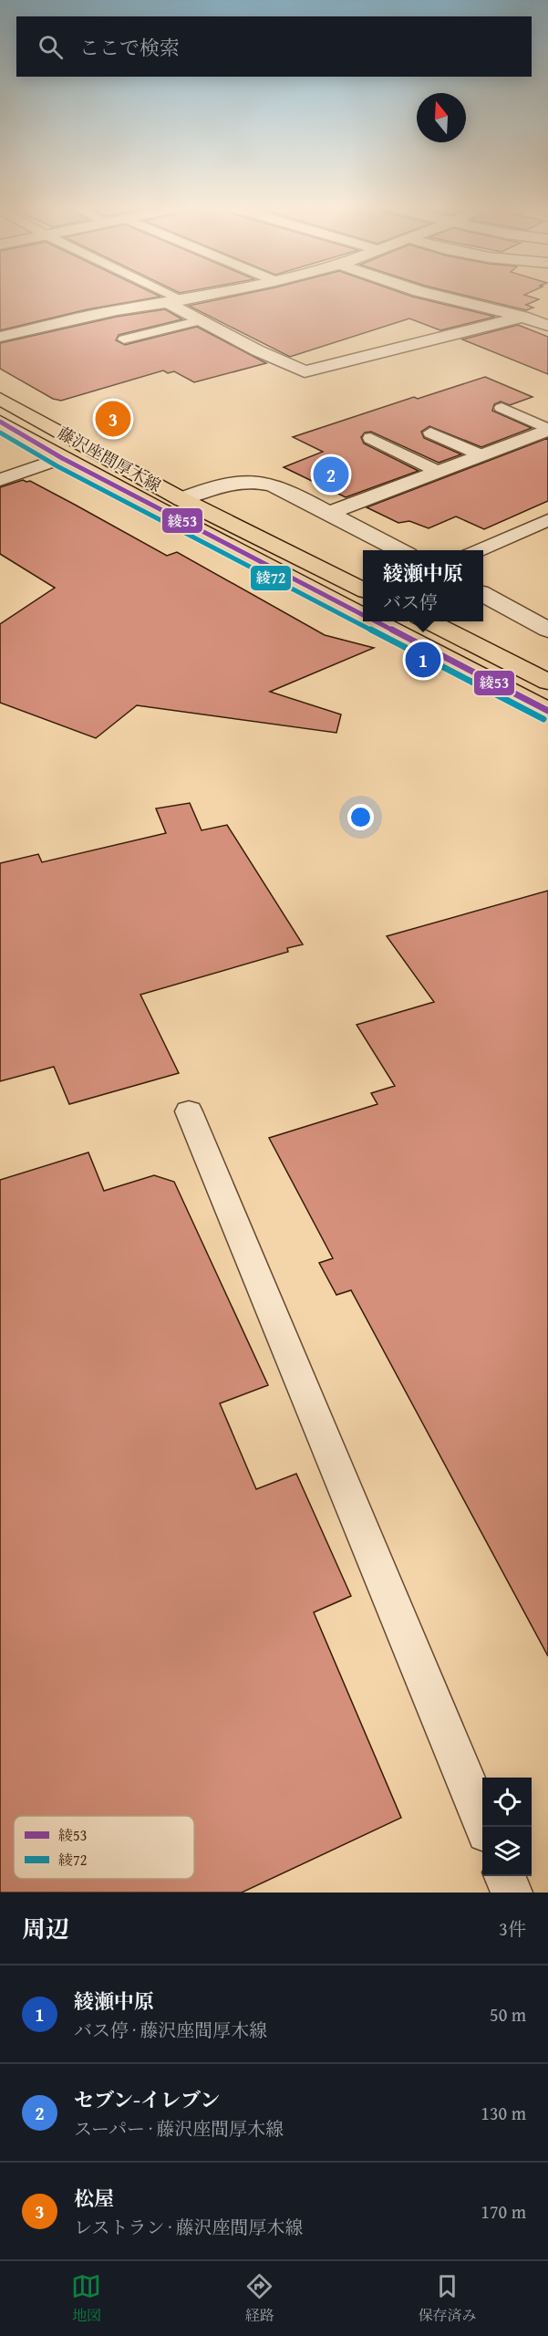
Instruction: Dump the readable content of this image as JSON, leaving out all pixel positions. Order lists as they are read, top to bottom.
{
  "streets": {
    "main road": ["藤沢座間厚木線"]
  },
  "lines": ["transit line 綾53", "transit line 綾72"],
  "legend": ["綾53", "綾72"],
  "north": "top",
  "page": {
    "search": "ここで検索",
    "pins": ["3", "2", "1"],
    "popup": ["綾瀬中原", "バス停"],
    "heading": ["周辺", "3件"],
    "list": [
      {
        "mark": "1",
        "name": "綾瀬中原",
        "note": "バス停 · 藤沢座間厚木線",
        "value": "50 m"
      },
      {
        "mark": "2",
        "name": "セブン-イレブン",
        "note": "スーパー · 藤沢座間厚木線",
        "value": "130 m"
      },
      {
        "mark": "3",
        "name": "松屋",
        "note": "レストラン · 藤沢座間厚木線",
        "value": "170 m"
      }
    ],
    "nav": ["地図", "経路", "保存済み"]
  }
}
